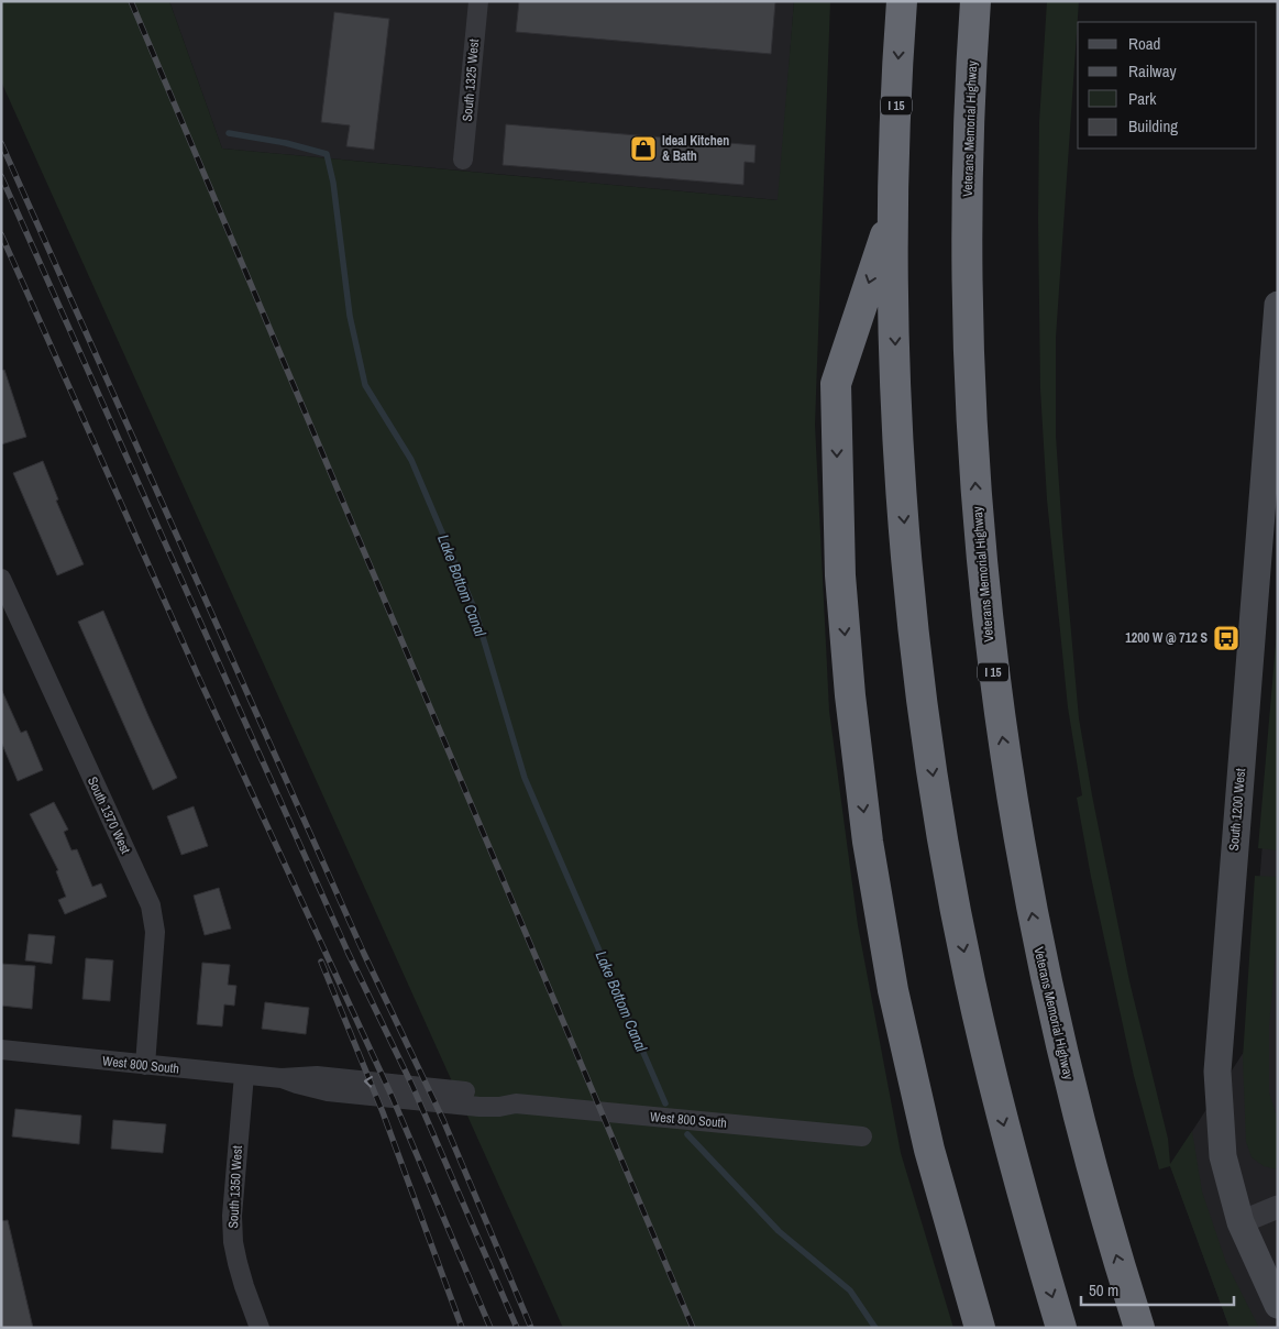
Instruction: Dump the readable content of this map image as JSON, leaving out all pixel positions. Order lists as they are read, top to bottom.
{
  "streets": {
    "highway": ["I 15", "Veterans Memorial Highway"],
    "main road": ["South 1200 West"],
    "street": [
      "South 1325 West",
      "South 1370 West",
      "West 800 South",
      "South 1350 West"
    ]
  },
  "crossings": [
    ["South 1370 West", "West 800 South"],
    ["West 800 South", "South 1350 West"]
  ],
  "water": ["Lake Bottom Canal"],
  "places": {
    "shop": ["Ideal Kitchen & Bath"],
    "bus stop": ["1200 W @ 712 S"]
  },
  "legend": [
    "Road",
    "Railway",
    "Park",
    "Building"
  ],
  "scale_bar": "50 m"
}
